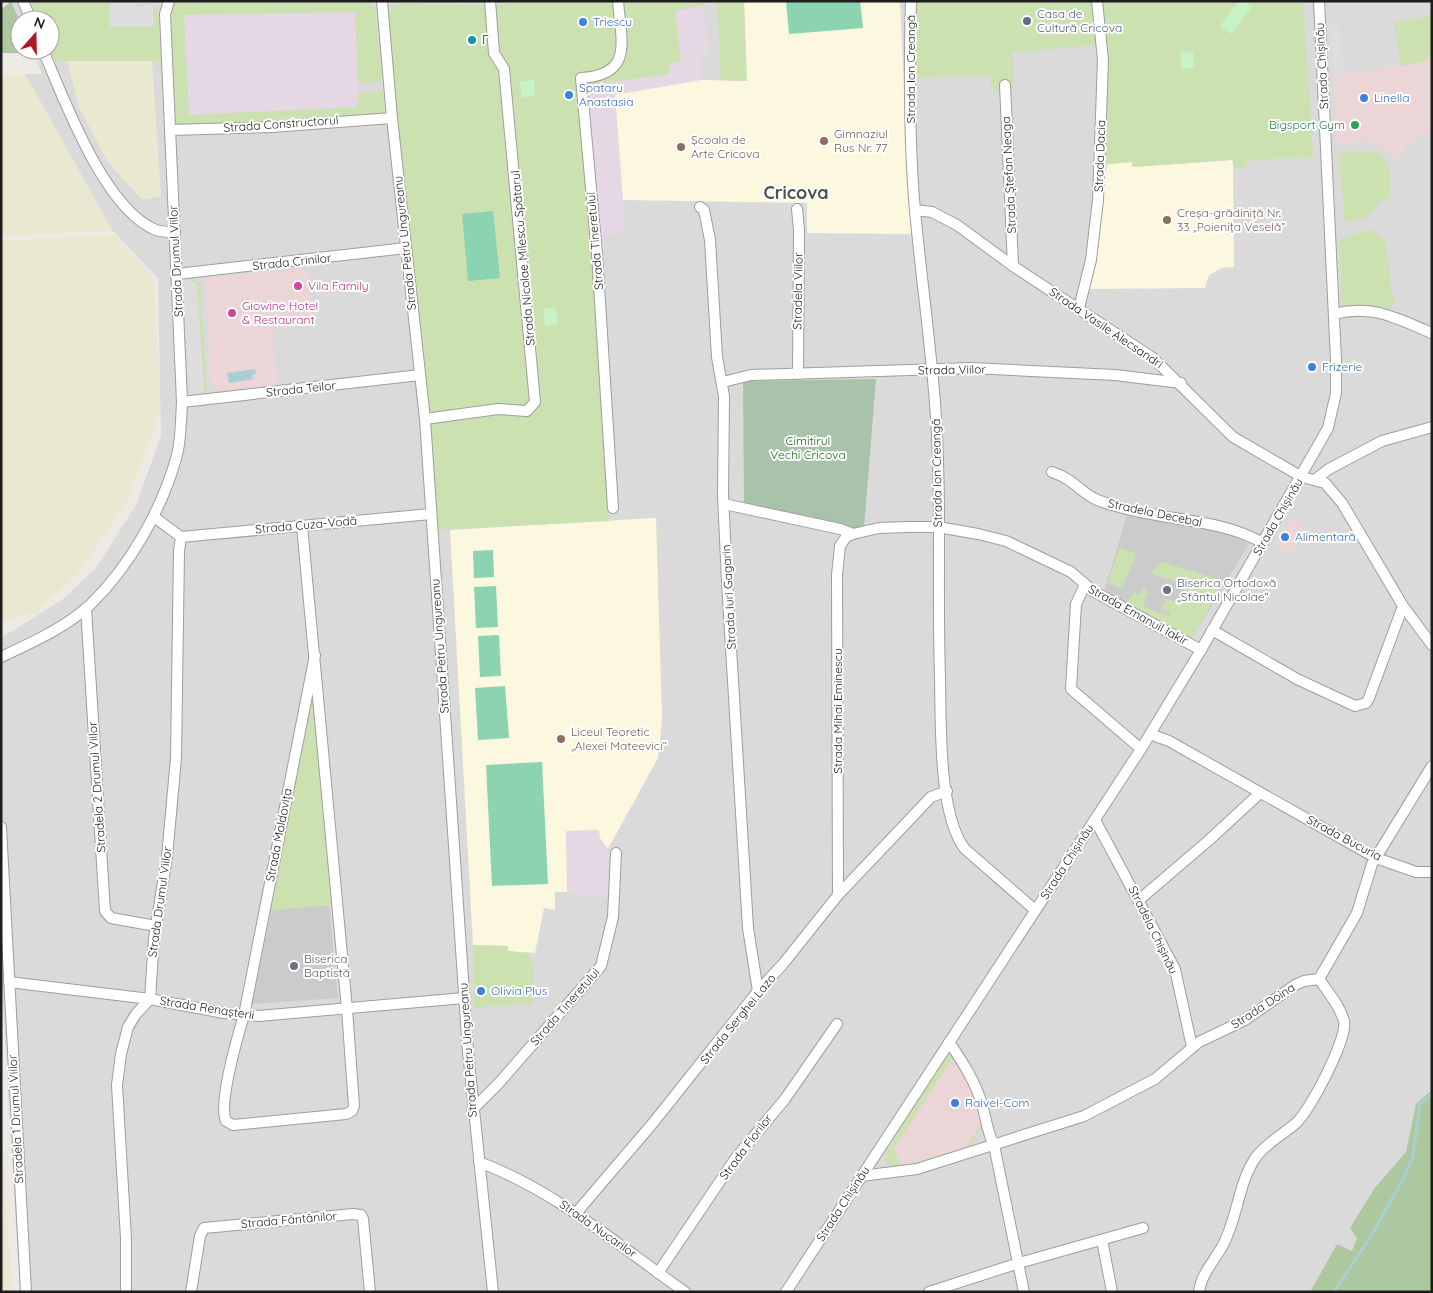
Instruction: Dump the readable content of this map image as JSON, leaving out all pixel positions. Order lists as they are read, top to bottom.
{
  "streets": {
    "street": [
      "Strada Chișinău",
      "Strada Ion Creangă",
      "Strada Constructorul",
      "Strada Dacia",
      "Strada Ștefan Neaga",
      "Strada Tineretului",
      "Strada Petru Ungureanu",
      "Strada Nicolae Milescu Spătarul",
      "Strada Drumul Viilor",
      "Strada Crinilor",
      "Stradela Viilor",
      "Strada Vasile Alecsandri",
      "Strada Viilor",
      "Strada Teilor",
      "Stradela Decebal",
      "Strada Cuza-Vodă",
      "Strada Iuri Gagarin",
      "Strada Emanuil Iakir",
      "Strada Mihai Eminescu",
      "Stradela 2 Drumul Viilor",
      "Strada Moldovița",
      "Strada Bucuria",
      "Stradela Chişinău",
      "Strada Doina",
      "Strada Renașterii",
      "Strada Serghei Lazo",
      "Stradela 1 Drumul Viilor",
      "Strada Florilor",
      "Strada Fântânilor",
      "Strada Nucarilor"
    ]
  },
  "crossings": [
    ["Strada Chișinău", "Strada Ion Creangă"],
    ["Strada Chișinău", "Strada Vasile Alecsandri"],
    ["Strada Chișinău", "Stradela Decebal"],
    ["Strada Chișinău", "Strada Emanuil Iakir"],
    ["Strada Chișinău", "Strada Bucuria"],
    ["Strada Chișinău", "Stradela Chişinău"],
    ["Strada Chișinău", "Strada Doina"],
    ["Strada Ion Creangă", "Strada Vasile Alecsandri"],
    ["Strada Ion Creangă", "Strada Viilor"],
    ["Strada Ion Creangă", "Strada Emanuil Iakir"],
    ["Strada Ion Creangă", "Strada Serghei Lazo"],
    ["Strada Constructorul", "Strada Petru Ungureanu"],
    ["Strada Constructorul", "Strada Drumul Viilor"],
    ["Strada Dacia", "Strada Vasile Alecsandri"],
    ["Strada Ștefan Neaga", "Strada Vasile Alecsandri"],
    ["Strada Tineretului", "Strada Petru Ungureanu"],
    ["Strada Petru Ungureanu", "Strada Nicolae Milescu Spătarul"],
    ["Strada Petru Ungureanu", "Strada Crinilor"],
    ["Strada Petru Ungureanu", "Strada Teilor"],
    ["Strada Petru Ungureanu", "Strada Cuza-Vodă"],
    ["Strada Petru Ungureanu", "Strada Renașterii"],
    ["Strada Petru Ungureanu", "Strada Nucarilor"],
    ["Strada Drumul Viilor", "Strada Crinilor"],
    ["Strada Drumul Viilor", "Strada Teilor"],
    ["Strada Drumul Viilor", "Strada Cuza-Vodă"],
    ["Strada Drumul Viilor", "Stradela 2 Drumul Viilor"],
    ["Strada Drumul Viilor", "Strada Renașterii"],
    ["Stradela Viilor", "Strada Viilor"],
    ["Strada Vasile Alecsandri", "Strada Viilor"],
    ["Strada Viilor", "Strada Iuri Gagarin"],
    ["Strada Cuza-Vodă", "Strada Moldovița"],
    ["Strada Iuri Gagarin", "Strada Serghei Lazo"],
    ["Strada Emanuil Iakir", "Strada Mihai Eminescu"],
    ["Strada Mihai Eminescu", "Strada Serghei Lazo"],
    ["Strada Moldovița", "Strada Renașterii"],
    ["Stradela Chişinău", "Strada Doina"],
    ["Strada Renașterii", "Stradela 1 Drumul Viilor"],
    ["Strada Serghei Lazo", "Strada Nucarilor"],
    ["Strada Florilor", "Strada Nucarilor"]
  ],
  "districts": ["Cricova"],
  "parks": ["Cimitirul Vechi Cricova"],
  "places": [
    "Casa de Cultură Cricova",
    "Triescu",
    "Г",
    "Spataru Anastasia",
    "Linella",
    "Bigsport Gym",
    "Gimnaziul Rus Nr. 77",
    "Școala de Arte Cricova",
    "Creșa-grădiniță Nr. 33 „Poienița Veselă”",
    "Vila Family",
    "Giowine Hotel & Restaurant",
    "Frizerie",
    "Alimentară",
    "Biserica Ortodoxă „Sfântul Nicolae”",
    "Liceul Teoretic „Alexei Mateevici“",
    "Biserica Baptistă",
    "Olivia Plus",
    "Raivel-Com"
  ],
  "north": "top"
}
